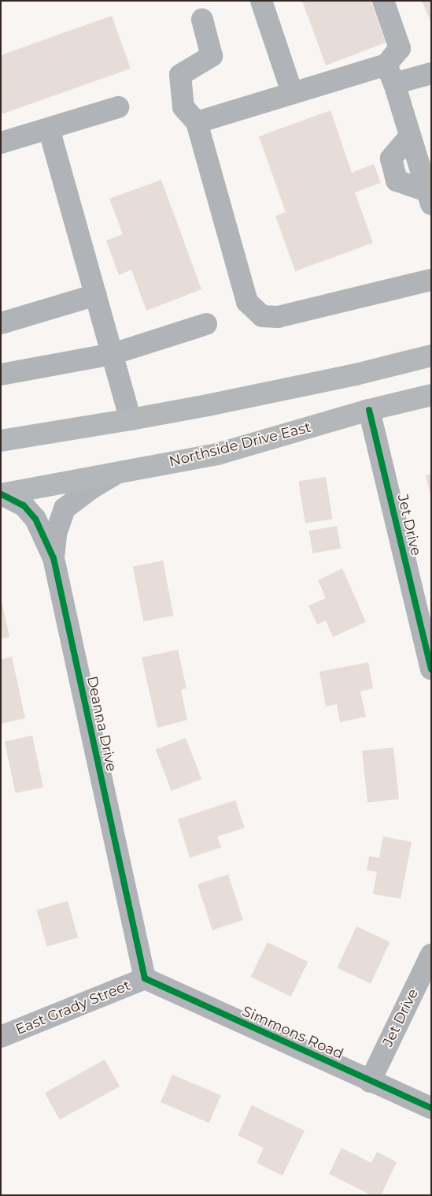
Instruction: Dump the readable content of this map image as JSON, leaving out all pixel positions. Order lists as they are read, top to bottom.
{
  "streets": {
    "main road": ["Northside Drive East"],
    "street": [
      "Jet Drive",
      "Deanna Drive",
      "East Grady Street",
      "Simmons Road"
    ]
  },
  "crossings": [
    ["Northside Drive East", "Jet Drive"],
    ["Northside Drive East", "Deanna Drive"],
    ["Jet Drive", "Simmons Road"],
    ["Deanna Drive", "East Grady Street"],
    ["Deanna Drive", "Simmons Road"],
    ["East Grady Street", "Simmons Road"]
  ]
}
